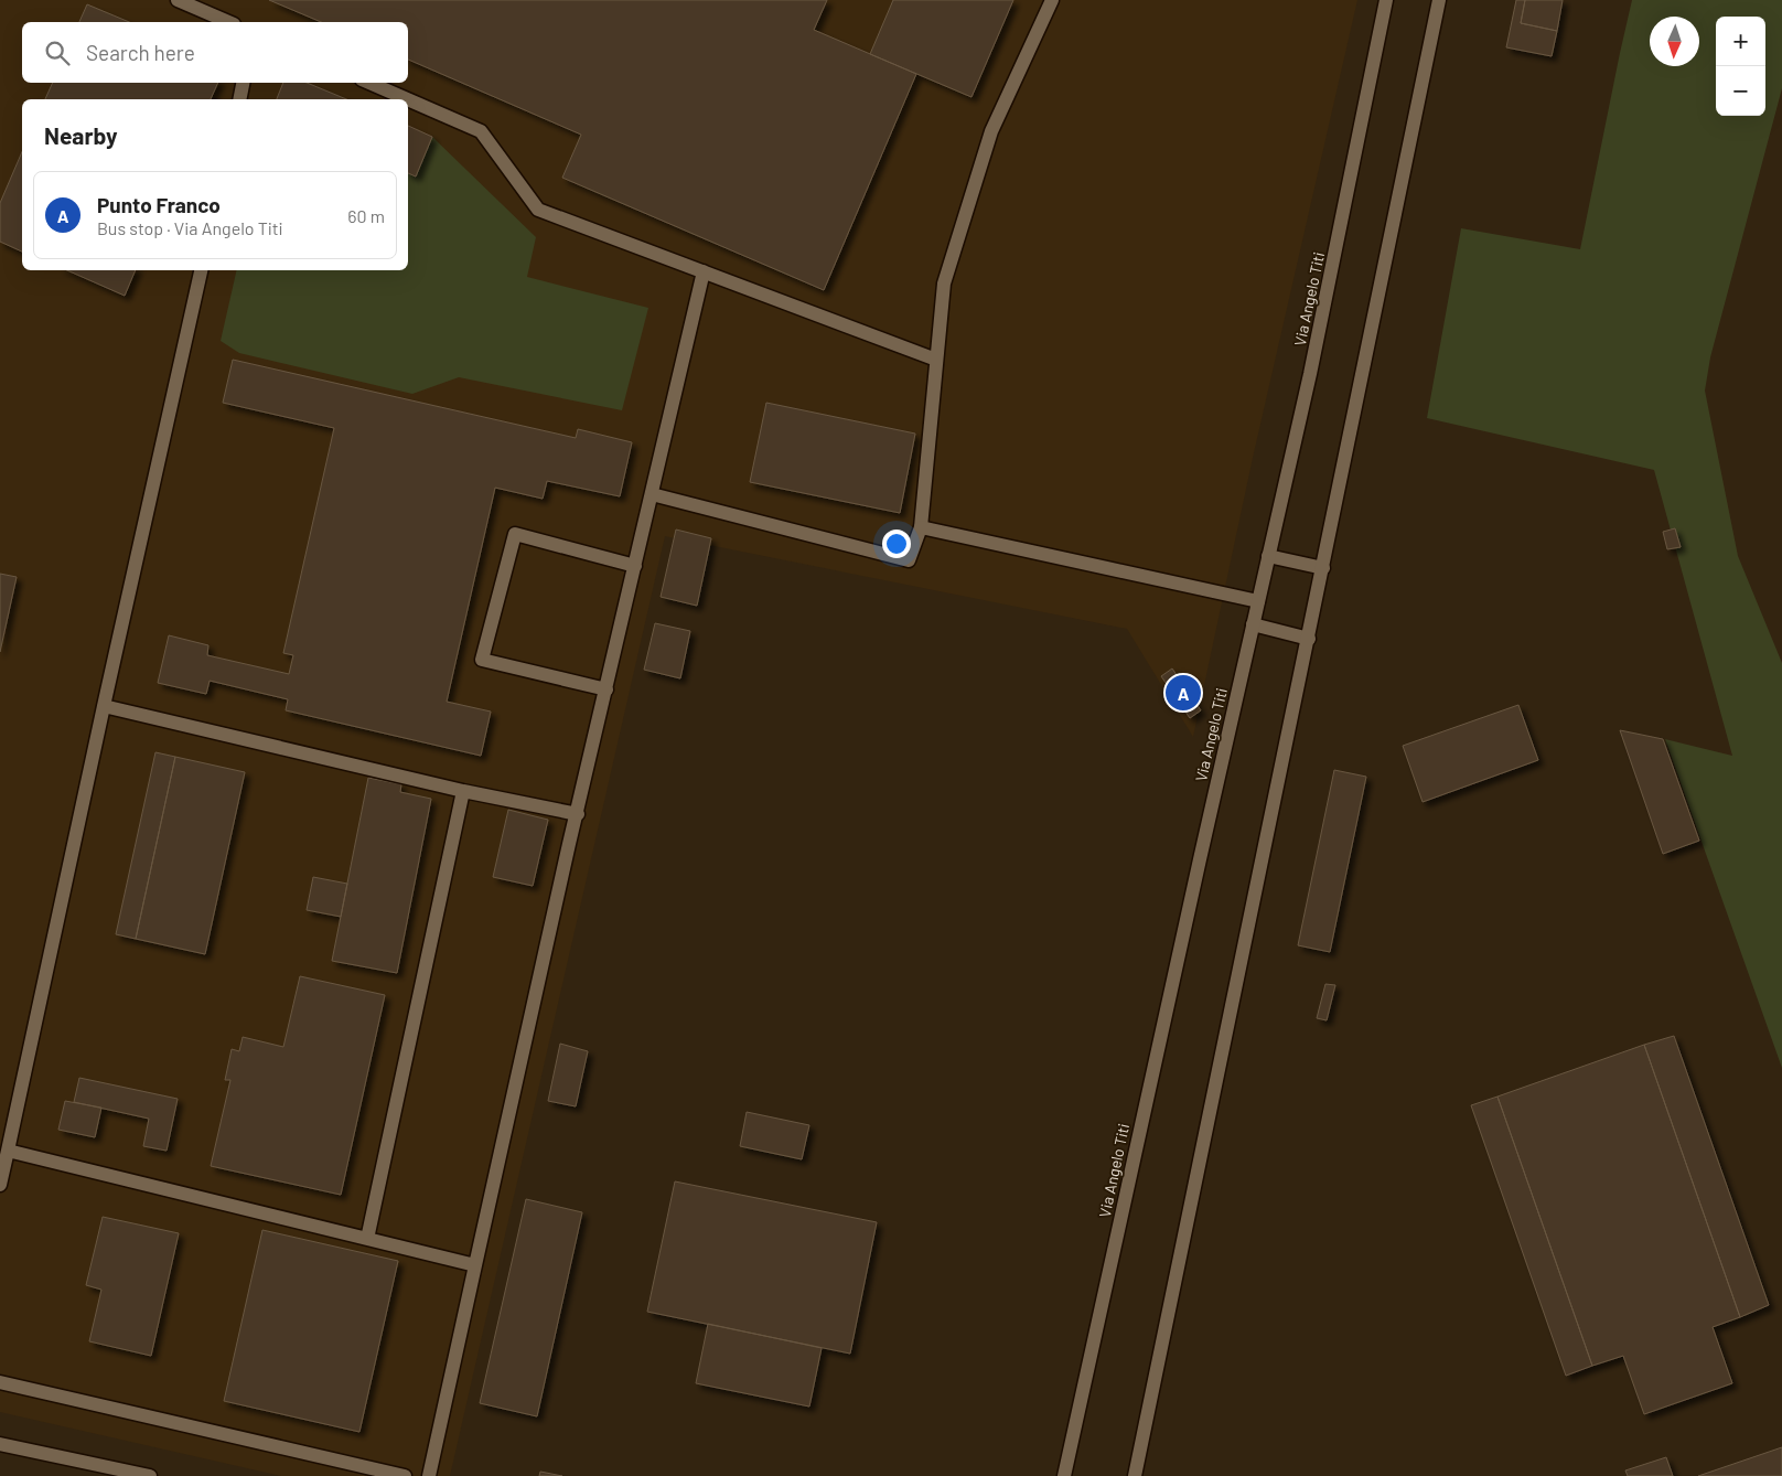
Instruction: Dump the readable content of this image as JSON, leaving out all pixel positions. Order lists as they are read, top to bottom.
{
  "streets": {
    "main road": ["Via Angelo Titi"]
  },
  "north": "bottom",
  "page": {
    "map_buttons": ["+", "−"],
    "search": "Search here",
    "heading": "Nearby",
    "list": [
      {
        "mark": "A",
        "name": "Punto Franco",
        "note": "Bus stop · Via Angelo Titi",
        "value": "60 m"
      }
    ],
    "pins": "A"
  }
}
